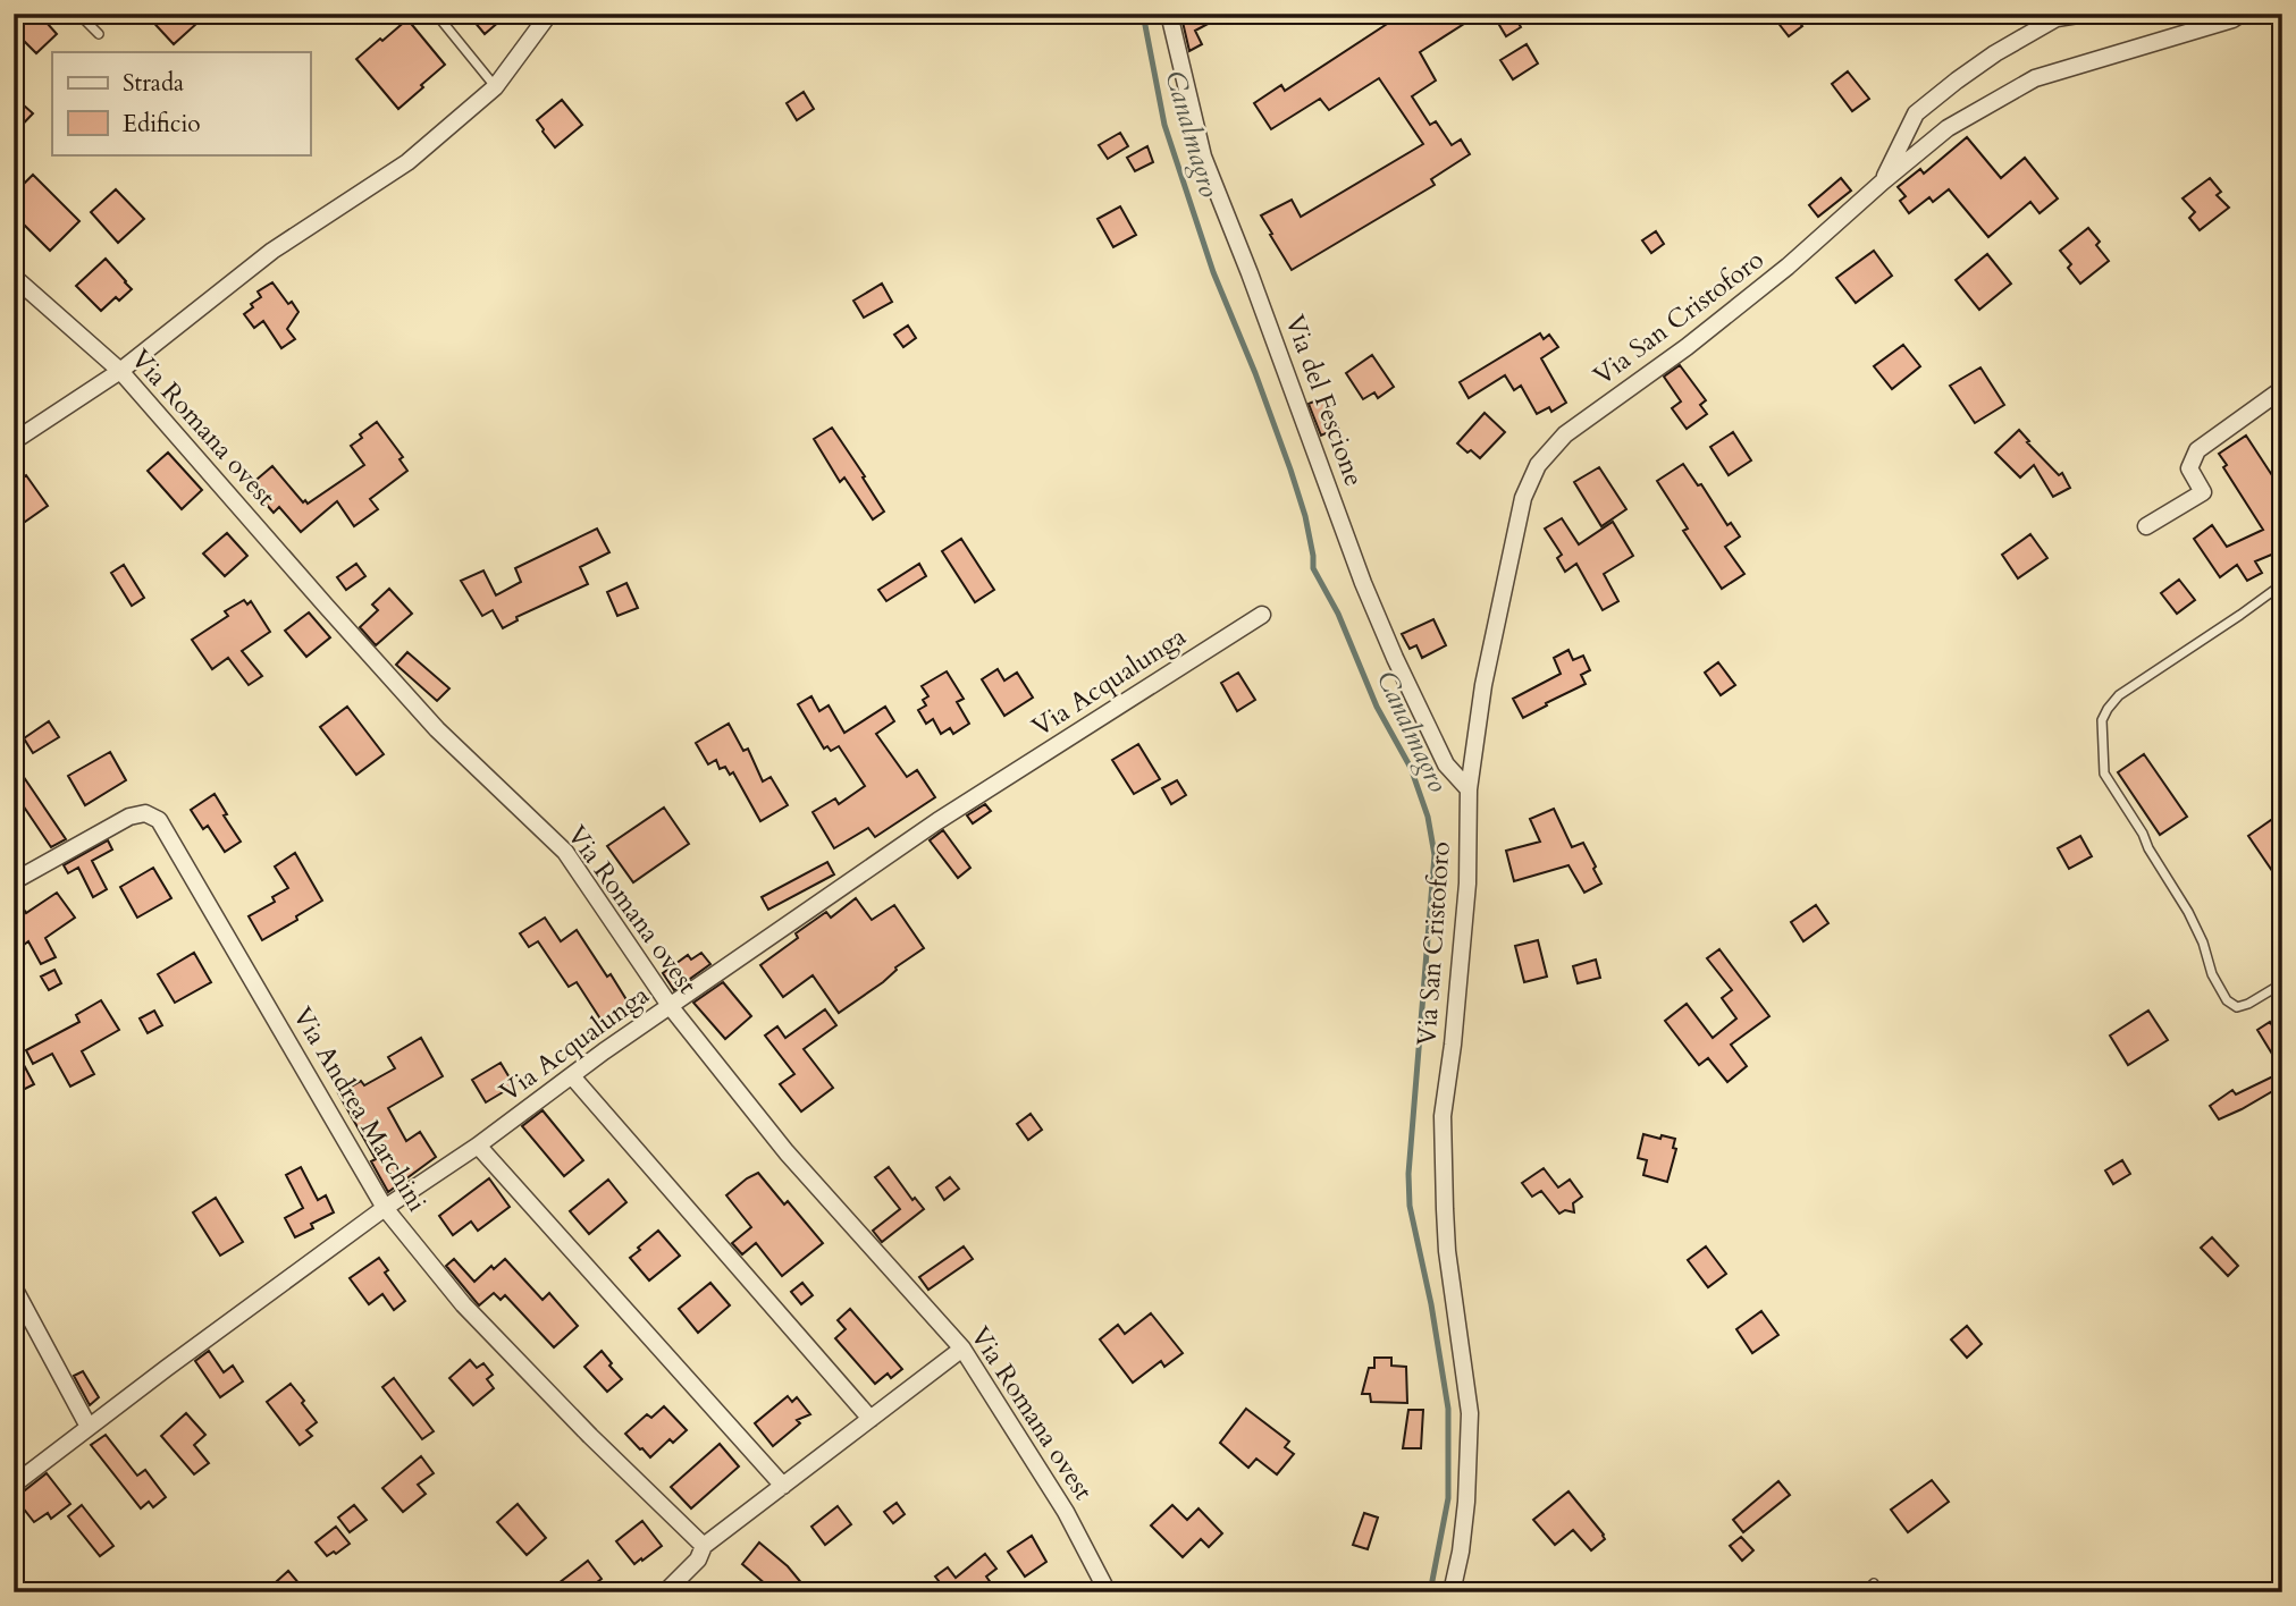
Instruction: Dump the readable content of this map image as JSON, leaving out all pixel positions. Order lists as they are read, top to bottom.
{
  "streets": {
    "street": [
      "Via San Cristoforo",
      "Via del Fescione",
      "Via Romana ovest",
      "Via Acqualunga",
      "Via Andrea Marchini"
    ]
  },
  "crossings": [
    ["Via San Cristoforo", "Via del Fescione"],
    ["Via Romana ovest", "Via Acqualunga"],
    ["Via Acqualunga", "Via Andrea Marchini"]
  ],
  "water": ["Canalmagro"],
  "legend": ["Strada", "Edificio"]
}
